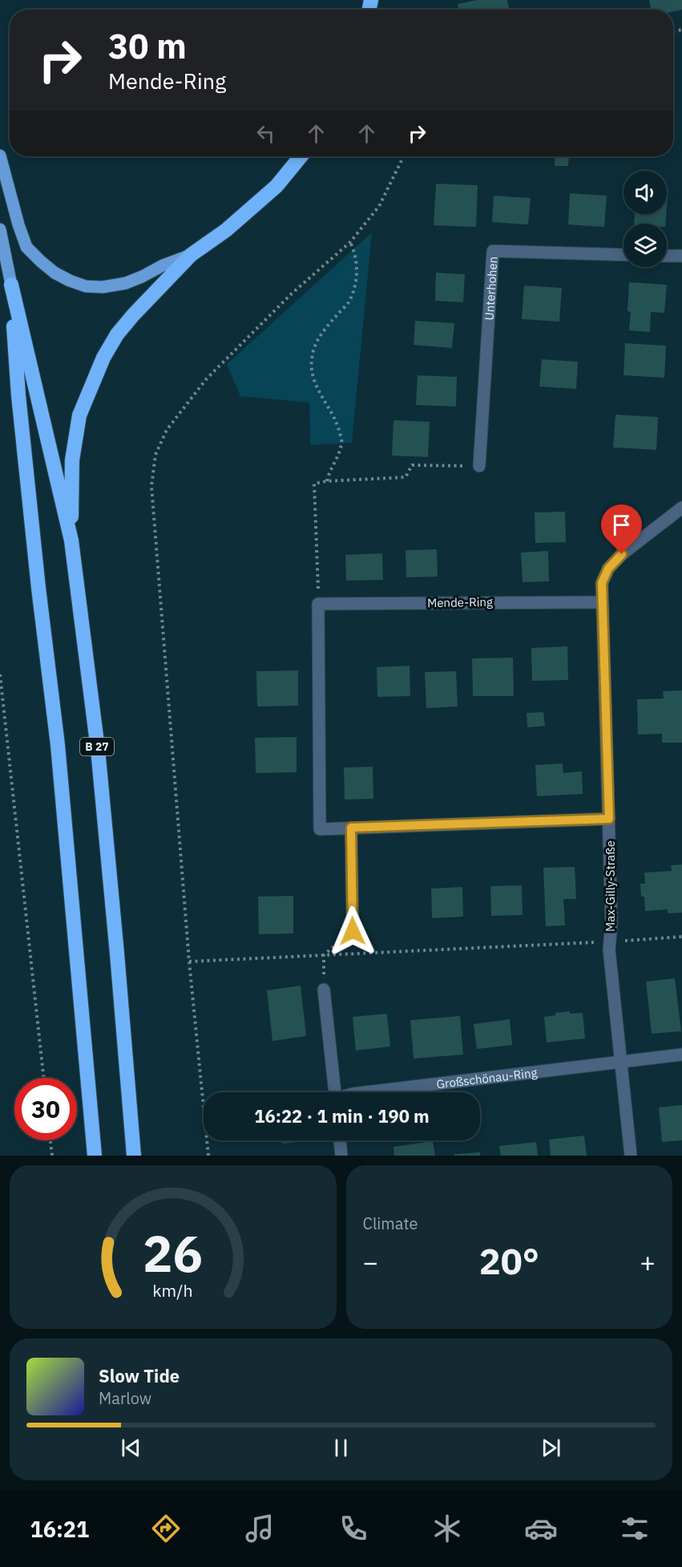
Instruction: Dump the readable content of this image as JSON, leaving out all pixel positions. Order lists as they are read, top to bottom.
{
  "streets": {
    "highway": ["B 27"],
    "street": [
      "Unterhohen",
      "Mende-Ring",
      "Max-Gilly-Straße",
      "Großschönau-Ring"
    ]
  },
  "crossings": [
    ["Mende-Ring", "Max-Gilly-Straße"],
    ["Max-Gilly-Straße", "Großschönau-Ring"]
  ],
  "page": {
    "turn": ["30 m", "Mende-Ring"],
    "limit": "30",
    "trip": "16:22 · 1 min · 190 m",
    "tile": "Climate",
    "heat": ["−", "20°", "+"],
    "song": ["Slow Tide", "Marlow"],
    "tabs": "16:21",
    "gauge": ["26", "km/h"]
  }
}
